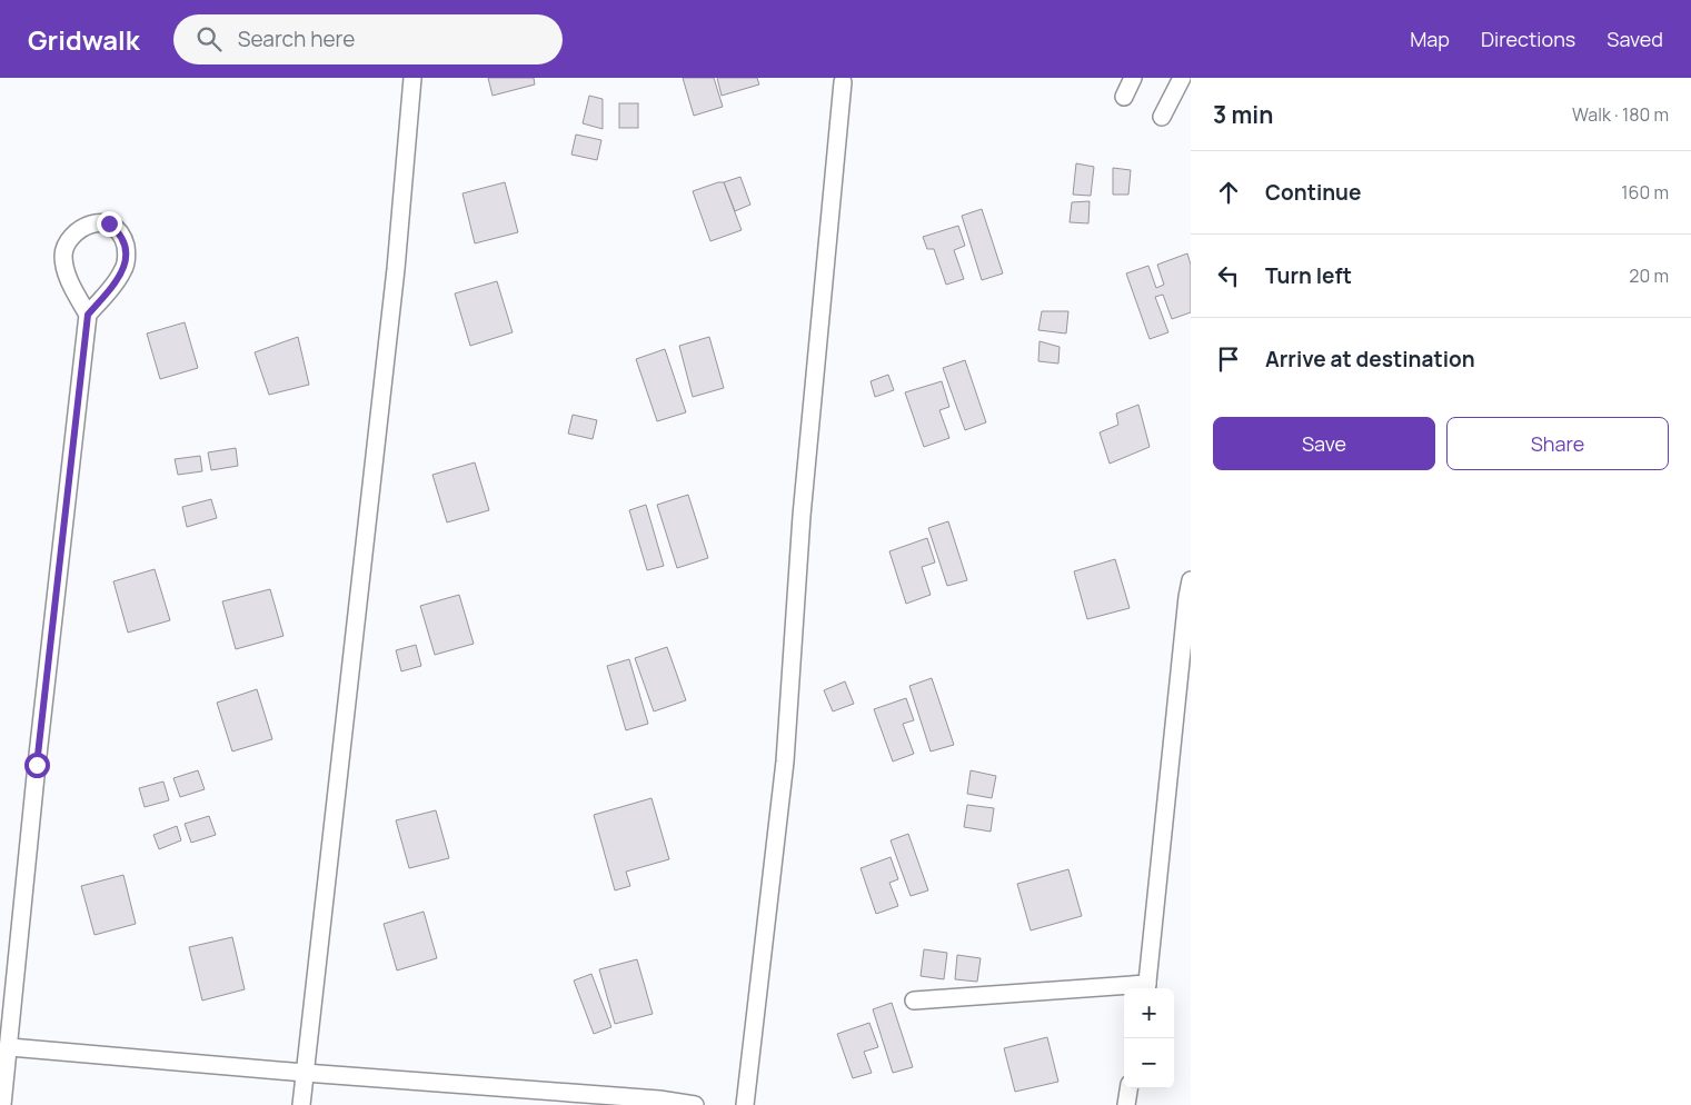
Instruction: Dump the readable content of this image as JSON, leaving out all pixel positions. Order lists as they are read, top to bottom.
{
  "page": {
    "header": "Gridwalk",
    "search": "Search here",
    "nav": ["Map", "Directions", "Saved"],
    "heading": ["3 min", "Walk · 180 m"],
    "list": [
      ["Continue", "160 m"],
      ["Turn left", "20 m"],
      "Arrive at destination"
    ],
    "buttons": ["Save", "Share"],
    "map_buttons": ["+", "−"]
  }
}
